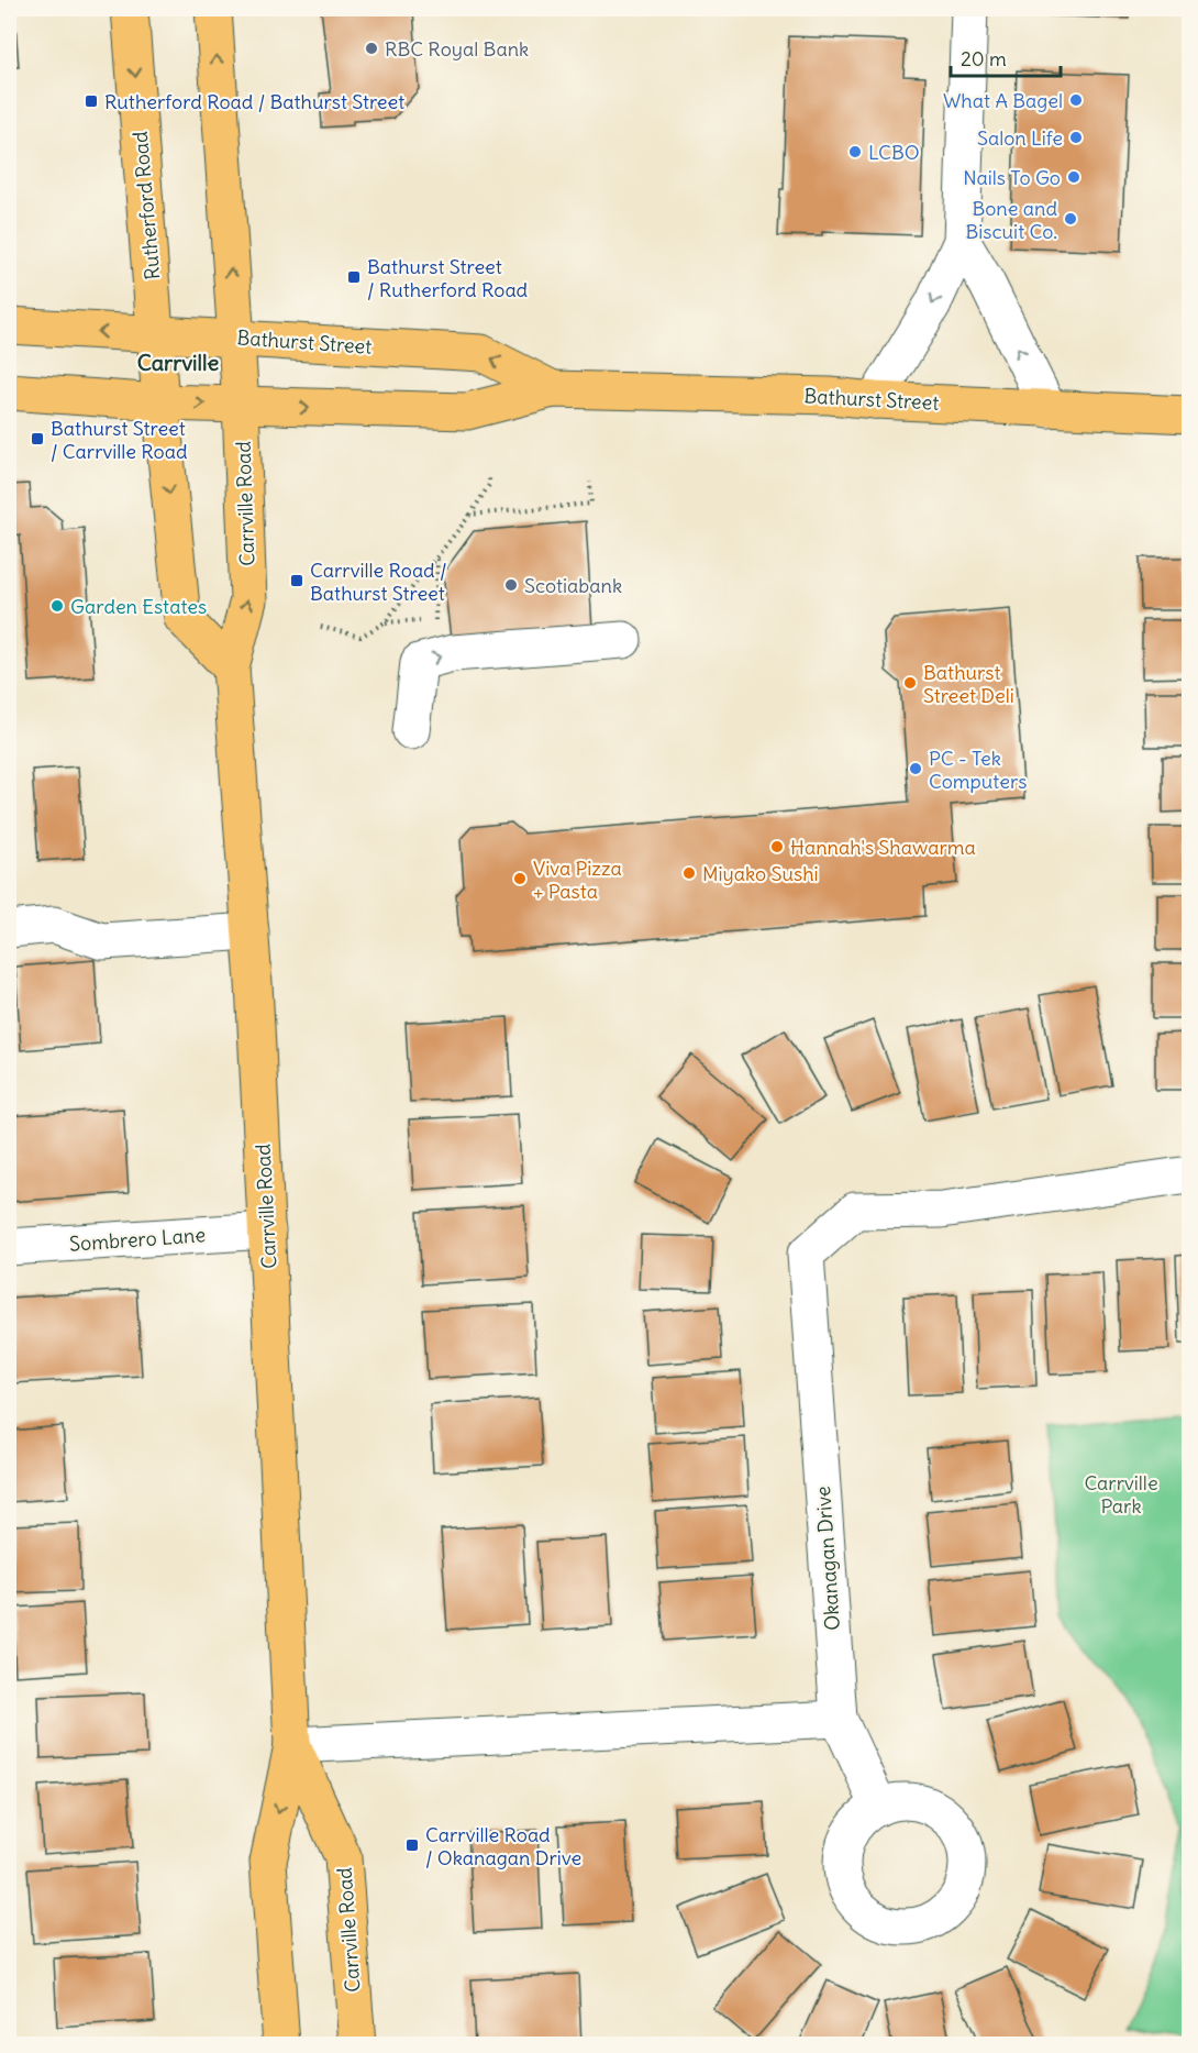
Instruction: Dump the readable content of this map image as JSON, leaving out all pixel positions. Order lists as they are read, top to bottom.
{
  "streets": {
    "main road": ["Rutherford Road", "Bathurst Street", "Carrville Road"],
    "street": ["Sombrero Lane", "Okanagan Drive"]
  },
  "crossings": [
    ["Rutherford Road", "Bathurst Street"],
    ["Bathurst Street", "Carrville Road"],
    ["Carrville Road", "Sombrero Lane"]
  ],
  "districts": ["Carrville"],
  "parks": ["Carrville Park"],
  "places": {
    "other": [
      "RBC Royal Bank",
      "What A Bagel",
      "Salon Life",
      "LCBO",
      "Nails To Go",
      "Bone and Biscuit Co.",
      "Scotiabank",
      "Garden Estates",
      "Bathurst Street Deli",
      "PC - Tek Computers",
      "Hannah's Shawarma",
      "Miyako Sushi",
      "Viva Pizza + Pasta"
    ],
    "transit": [
      "Rutherford Road / Bathurst Street",
      "Bathurst Street / Rutherford Road",
      "Bathurst Street / Carrville Road",
      "Carrville Road / Bathurst Street",
      "Carrville Road / Okanagan Drive"
    ]
  },
  "scale_bar": "20 m"
}
